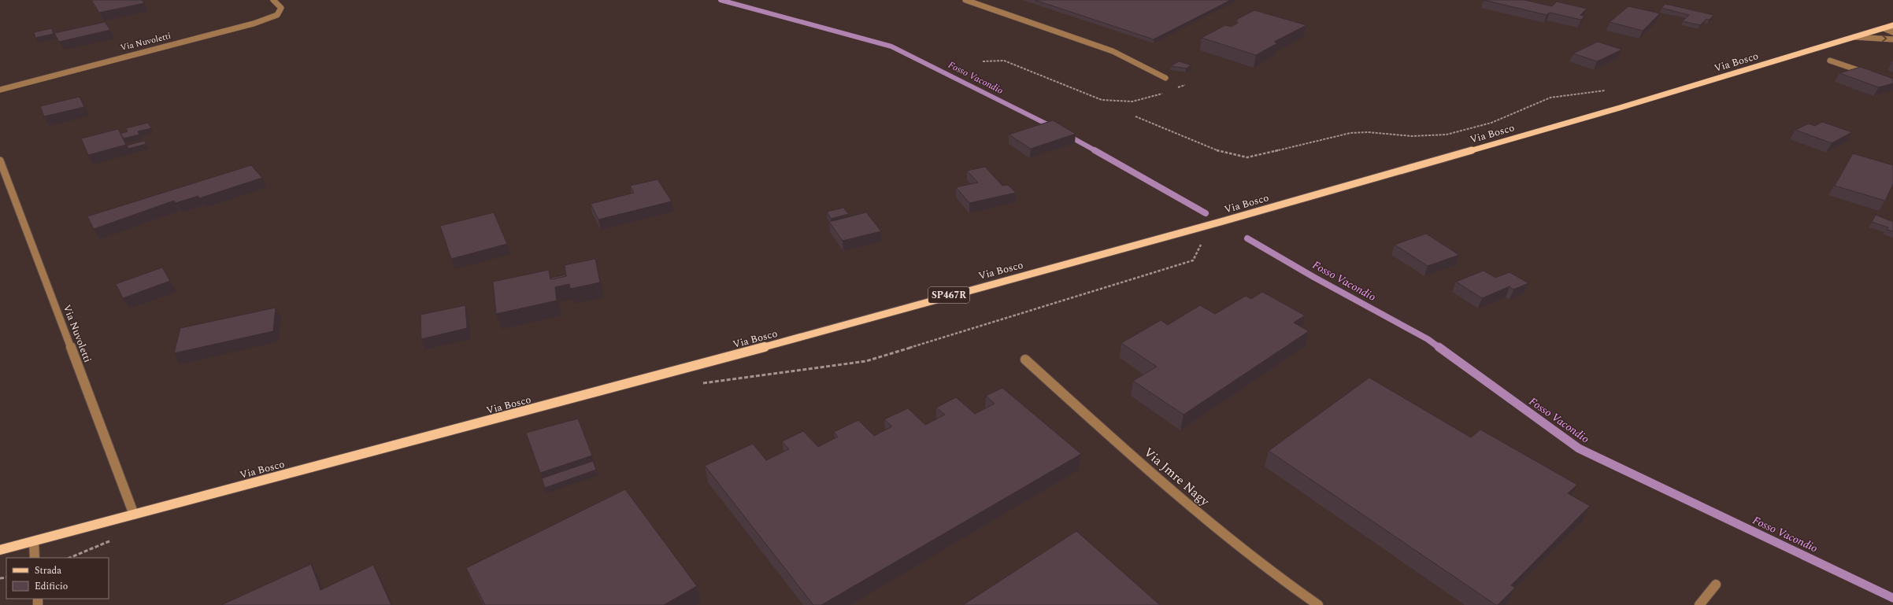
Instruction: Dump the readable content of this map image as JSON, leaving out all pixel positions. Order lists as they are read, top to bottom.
{
  "streets": {
    "main road": ["Via Bosco", "SP467R"],
    "street": ["Via Nuvoletti", "Via Jmre Nagy"]
  },
  "crossings": [
    ["Via Nuvoletti", "Via Bosco"]
  ],
  "water": ["Fosso Vacondio"],
  "legend": ["Strada", "Edificio"]
}
